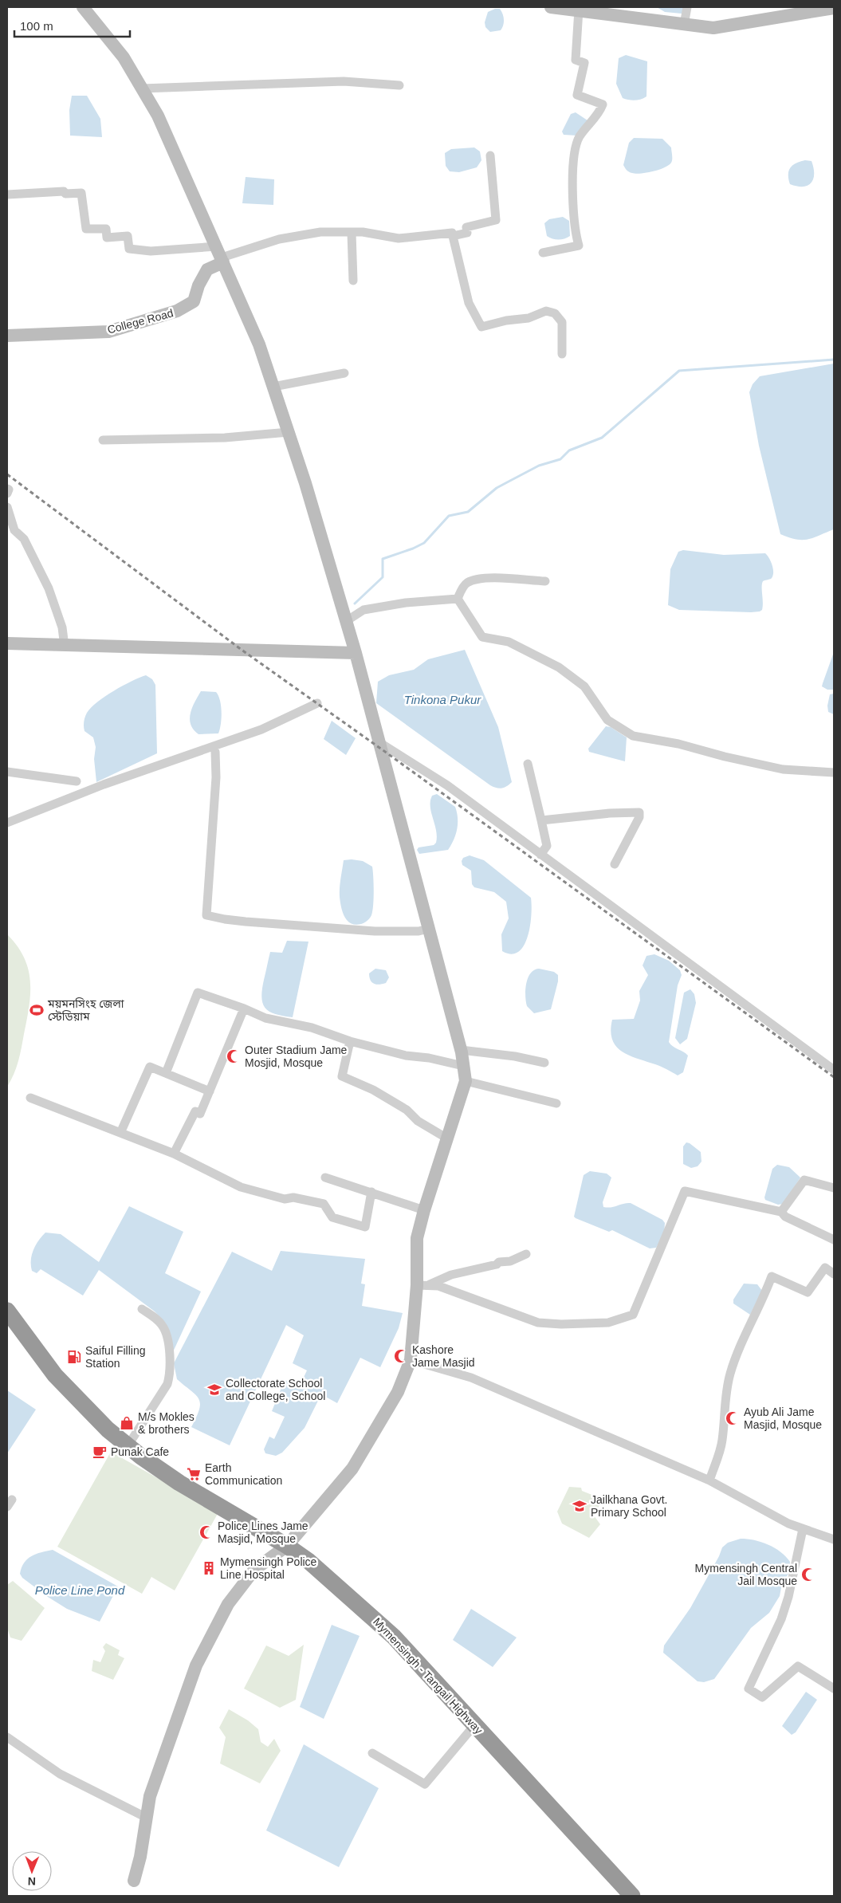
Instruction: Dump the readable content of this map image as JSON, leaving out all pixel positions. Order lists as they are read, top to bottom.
{
  "streets": {
    "highway": ["Mymensingh - Tangail Highway"],
    "street": ["College Road"]
  },
  "water": ["Tinkona Pukur", "Police Line Pond"],
  "places": {
    "sports": ["ময়মনসিংহ জেলা স্টেডিয়াম"],
    "mosque": [
      "Outer Stadium Jame Mosjid, Mosque",
      "Kashore Jame Masjid",
      "Ayub Ali Jame Masjid, Mosque",
      "Police Lines Jame Masjid, Mosque",
      "Mymensingh Central Jail Mosque"
    ],
    "fuel station": ["Saiful Filling Station"],
    "school or university": ["Collectorate School and College, School", "Jailkhana Govt. Primary School"],
    "shop": ["M/s Mokles & brothers"],
    "cafe": ["Punak Cafe"],
    "supermarket": ["Earth Communication"],
    "building": ["Mymensingh Police Line Hospital"]
  },
  "scale_bar": "100 m",
  "north": "bottom"
}
